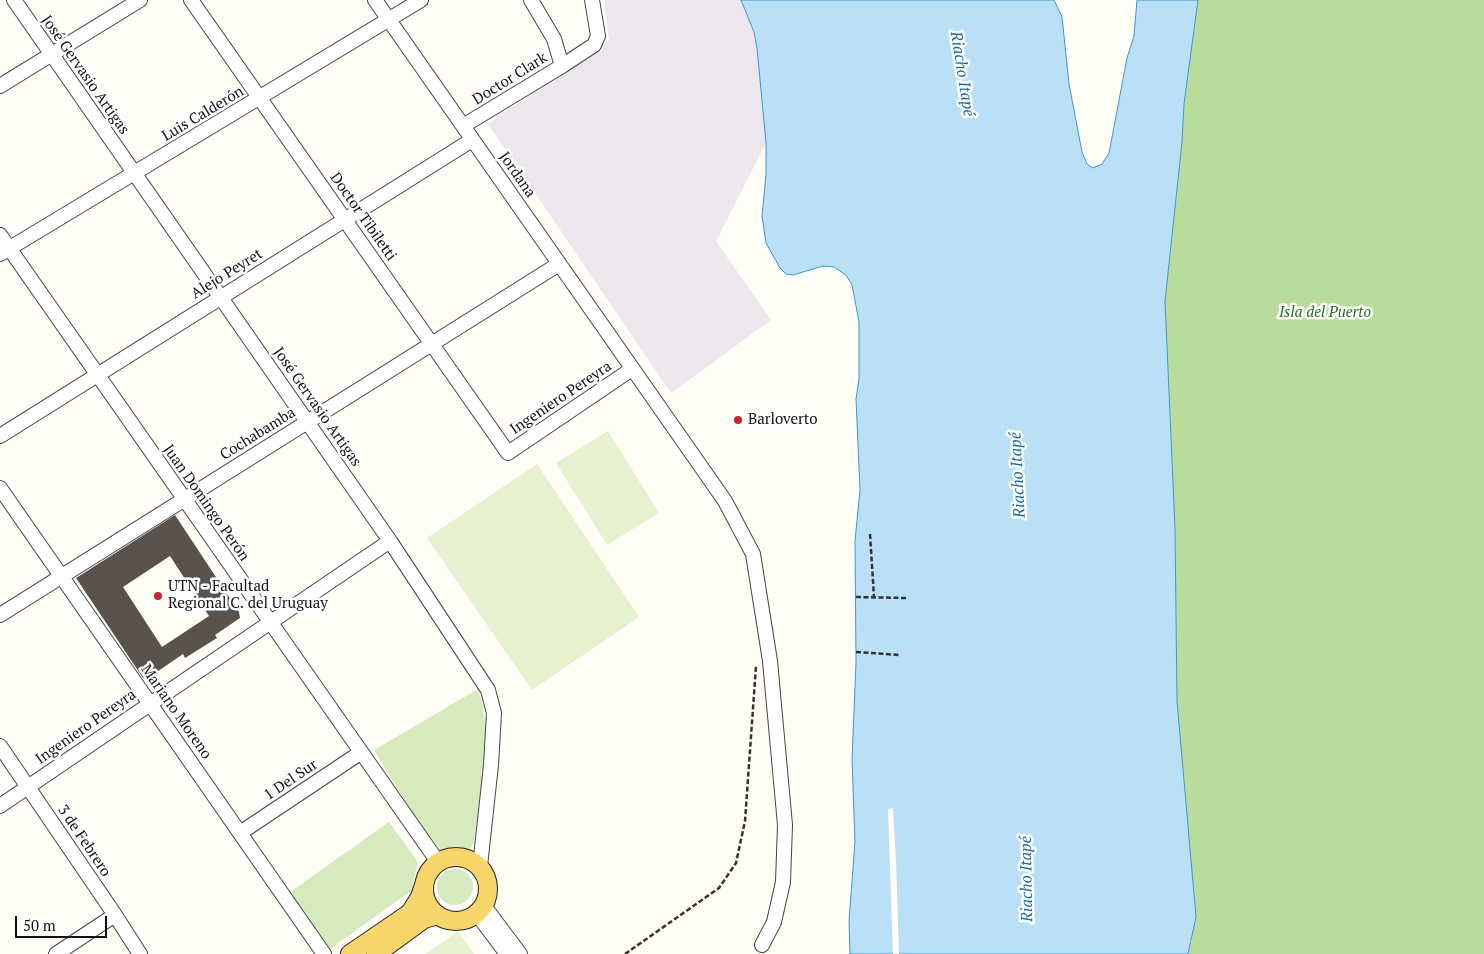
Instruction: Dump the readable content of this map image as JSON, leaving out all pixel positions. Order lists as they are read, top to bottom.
{
  "streets": {
    "street": [
      "José Gervasio Artigas",
      "Doctor Clark",
      "Luis Calderón",
      "Jordana",
      "Doctor Tibiletti",
      "Alejo Peyret",
      "Ingeniero Pereyra",
      "Cochabamba",
      "Juan Domingo Perón",
      "Mariano Moreno",
      "1 Del Sur",
      "3 de Febrero"
    ]
  },
  "crossings": [
    ["José Gervasio Artigas", "Luis Calderón"],
    ["José Gervasio Artigas", "Alejo Peyret"],
    ["José Gervasio Artigas", "Ingeniero Pereyra"],
    ["José Gervasio Artigas", "Cochabamba"],
    ["José Gervasio Artigas", "Juan Domingo Perón"],
    ["Doctor Clark", "Jordana"],
    ["Luis Calderón", "Jordana"],
    ["Luis Calderón", "Doctor Tibiletti"],
    ["Luis Calderón", "Juan Domingo Perón"],
    ["Jordana", "Alejo Peyret"],
    ["Jordana", "Ingeniero Pereyra"],
    ["Jordana", "Cochabamba"],
    ["Doctor Tibiletti", "Alejo Peyret"],
    ["Doctor Tibiletti", "Ingeniero Pereyra"],
    ["Doctor Tibiletti", "Cochabamba"],
    ["Alejo Peyret", "Juan Domingo Perón"],
    ["Ingeniero Pereyra", "Juan Domingo Perón"],
    ["Ingeniero Pereyra", "Mariano Moreno"],
    ["Ingeniero Pereyra", "3 de Febrero"],
    ["Cochabamba", "Juan Domingo Perón"],
    ["Cochabamba", "Mariano Moreno"],
    ["Juan Domingo Perón", "1 Del Sur"],
    ["Mariano Moreno", "1 Del Sur"]
  ],
  "water": ["Riacho Itapé"],
  "parks": ["Isla del Puerto"],
  "places": ["Barloverto", "UTN - Facultad Regional C. del Uruguay"],
  "scale_bar": "50 m"
}
